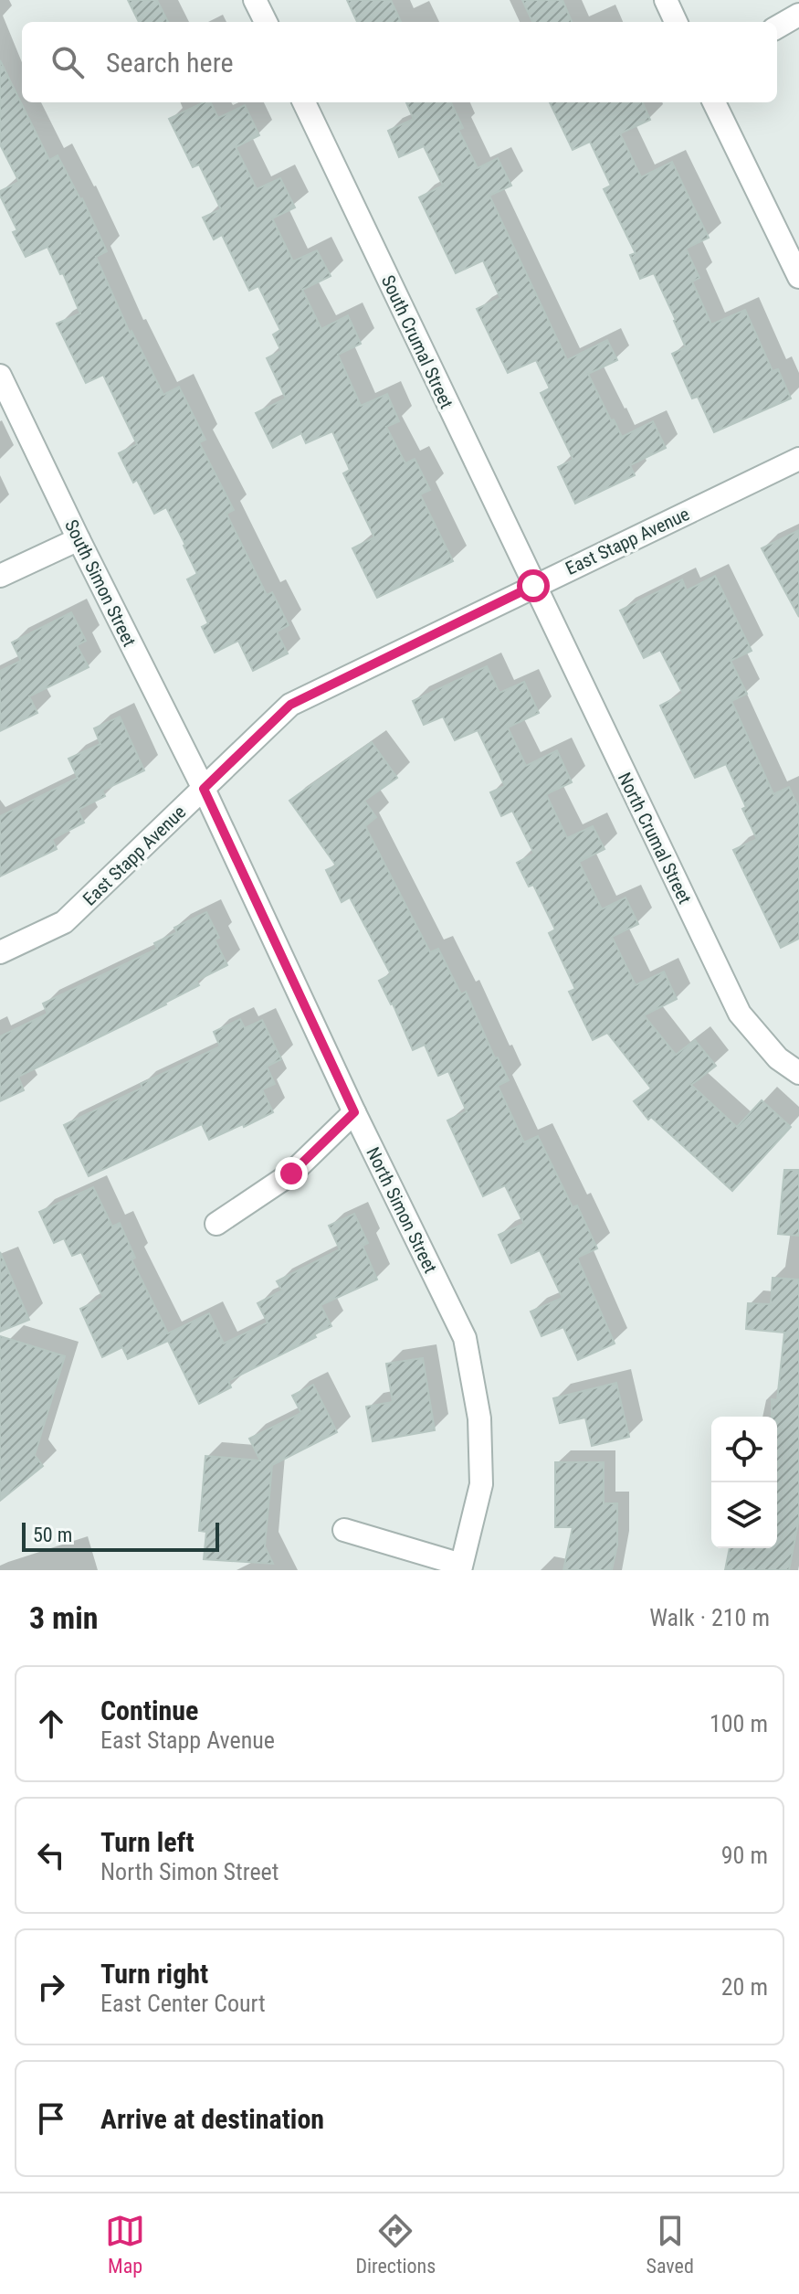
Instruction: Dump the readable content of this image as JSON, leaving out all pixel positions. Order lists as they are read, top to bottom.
{
  "streets": {
    "street": [
      "South Crumal Street",
      "East Stapp Avenue",
      "South Simon Street",
      "North Crumal Street",
      "North Simon Street"
    ]
  },
  "crossings": [
    ["South Crumal Street", "East Stapp Avenue"],
    ["South Crumal Street", "North Crumal Street"],
    ["East Stapp Avenue", "South Simon Street"],
    ["East Stapp Avenue", "North Crumal Street"],
    ["East Stapp Avenue", "North Simon Street"],
    ["South Simon Street", "North Simon Street"]
  ],
  "scale_bar": "50 m",
  "page": {
    "search": "Search here",
    "scale": "50 m",
    "heading": ["3 min", "Walk · 210 m"],
    "list": [
      ["Continue", "East Stapp Avenue", "100 m"],
      ["Turn left", "North Simon Street", "90 m"],
      ["Turn right", "East Center Court", "20 m"],
      "Arrive at destination"
    ],
    "nav": ["Map", "Directions", "Saved"]
  }
}
